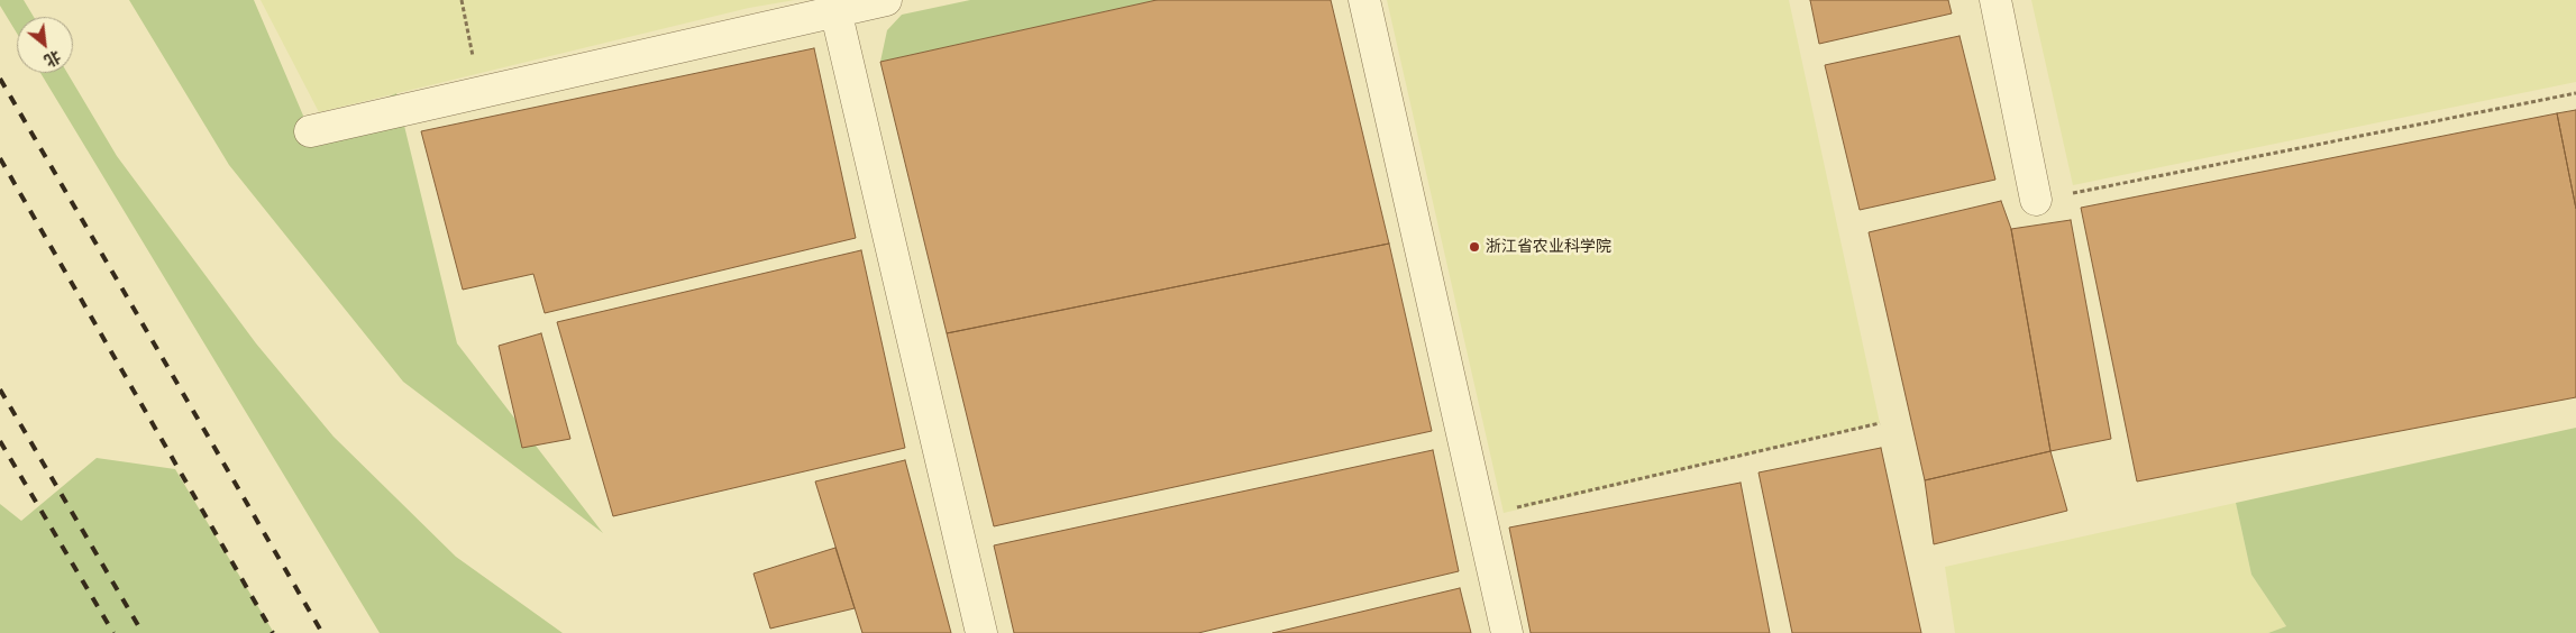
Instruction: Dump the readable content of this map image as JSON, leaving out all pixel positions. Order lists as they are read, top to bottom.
{
  "places": ["浙江省农业科学院"],
  "north": "bottom right"
}
